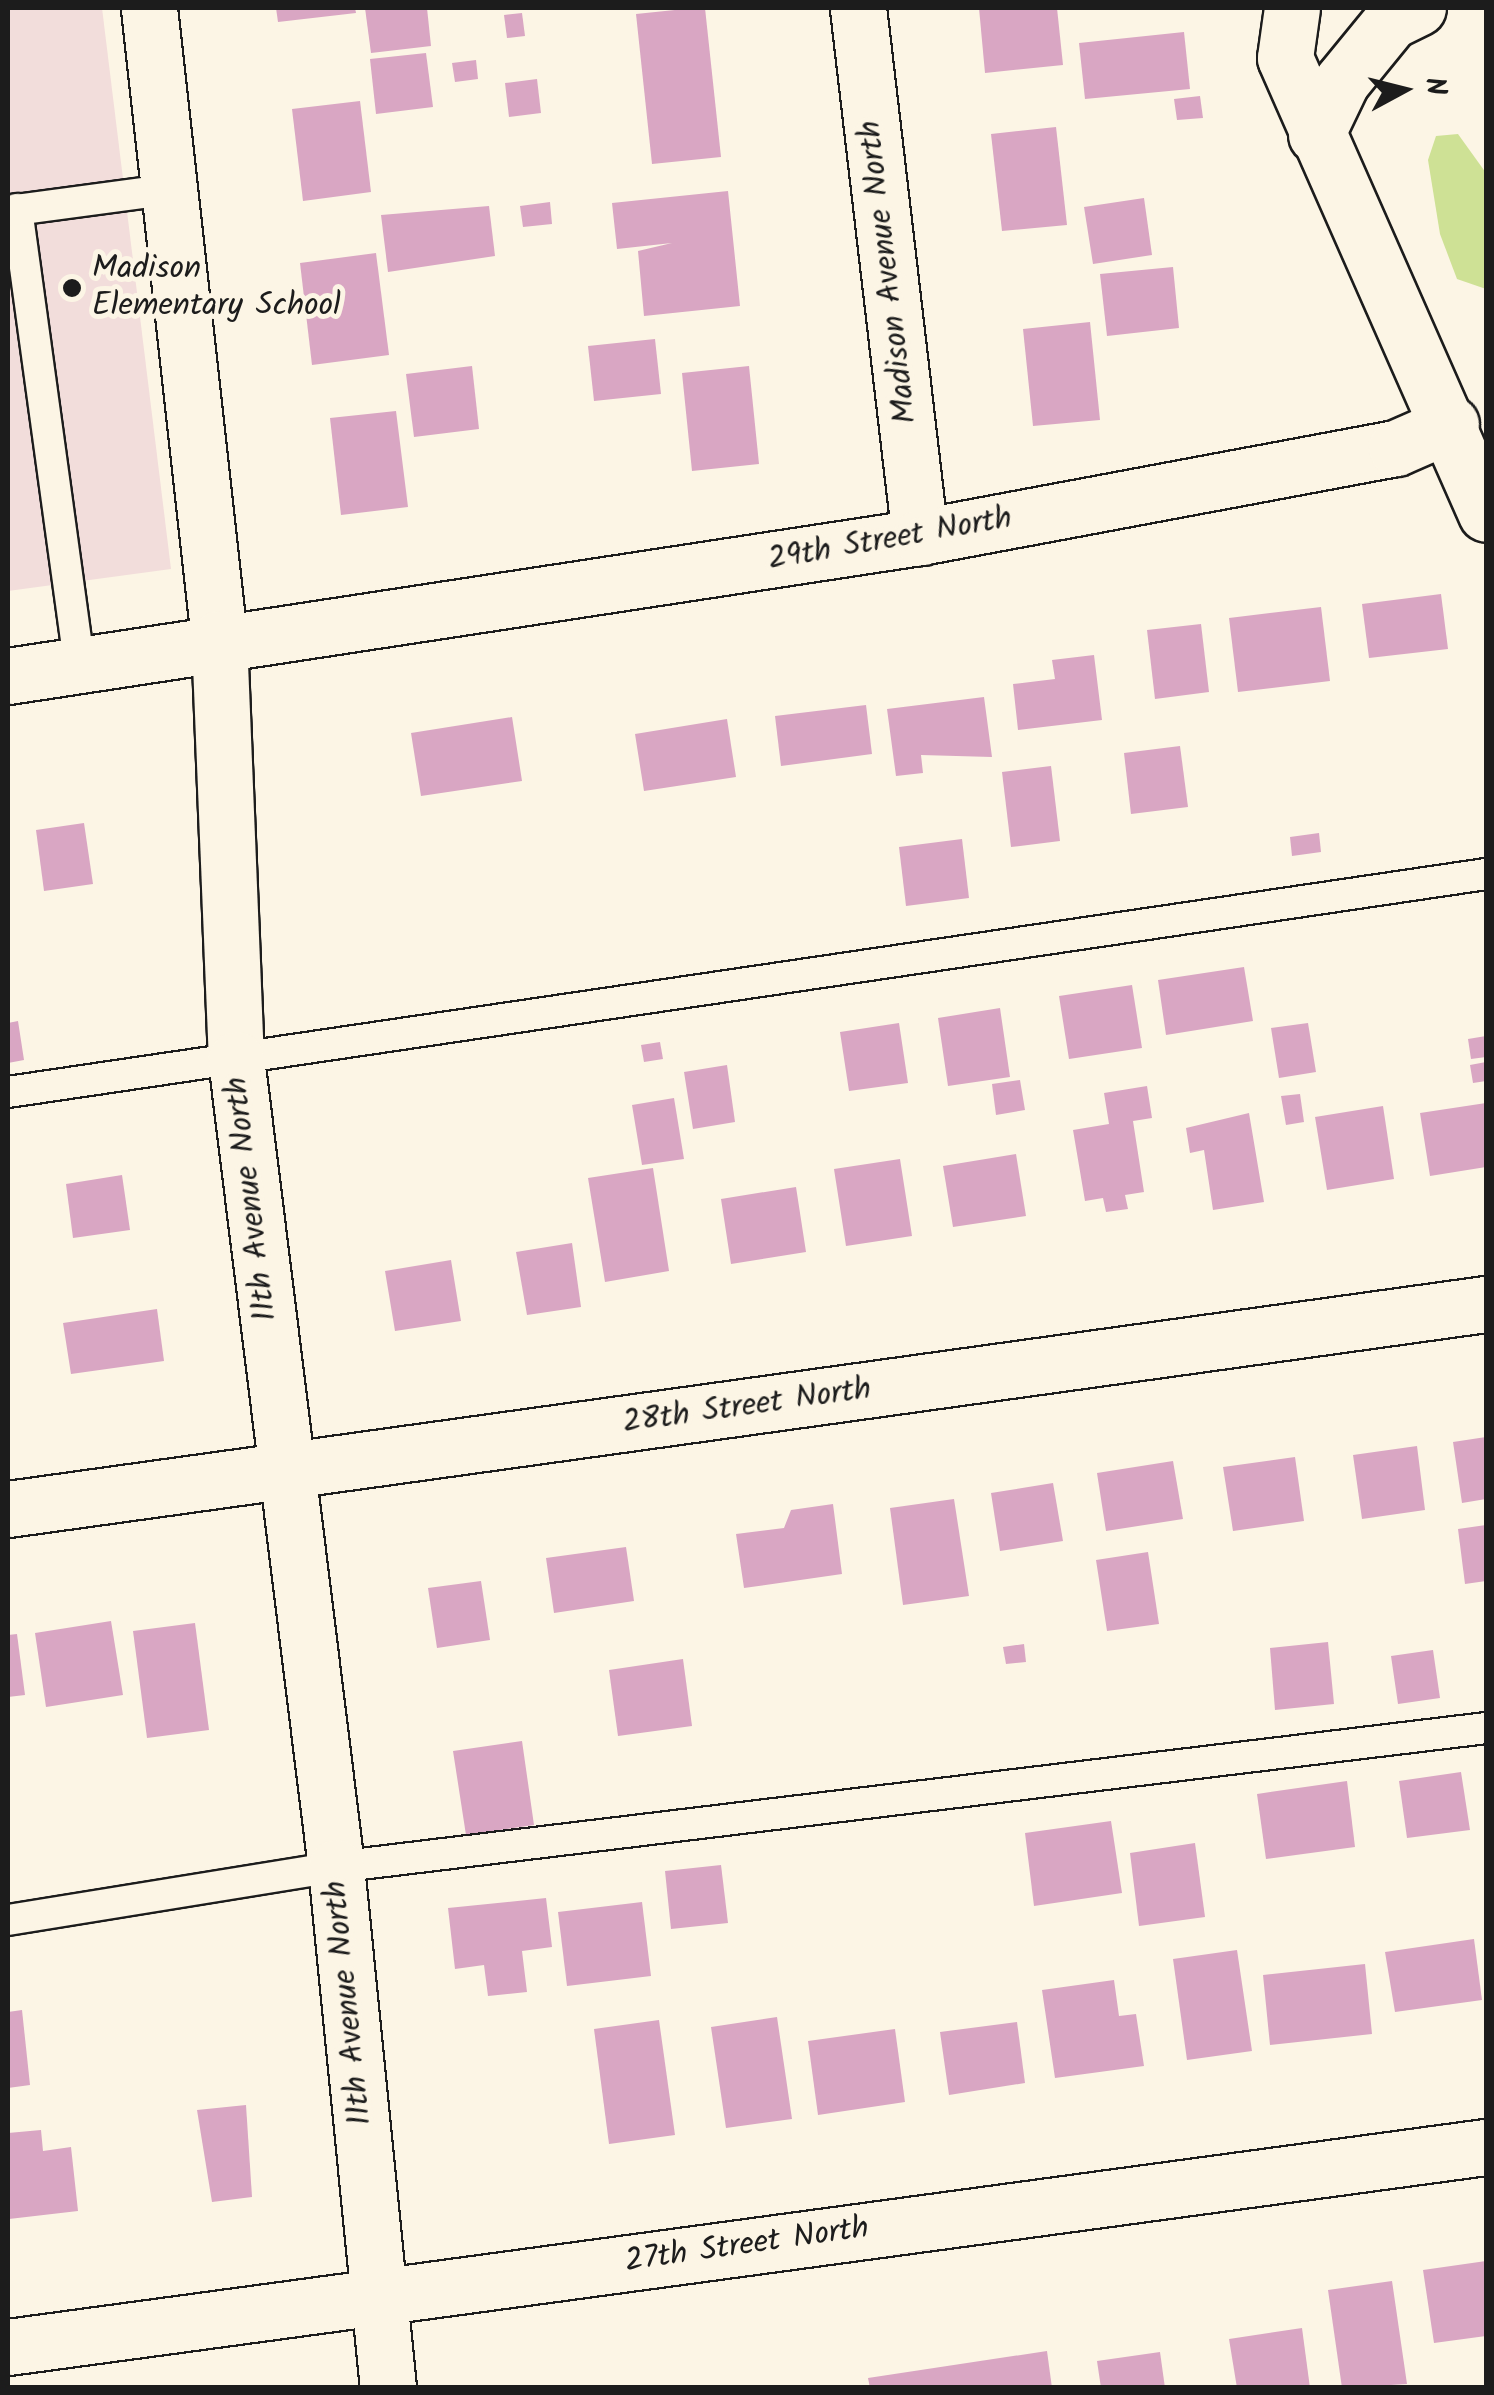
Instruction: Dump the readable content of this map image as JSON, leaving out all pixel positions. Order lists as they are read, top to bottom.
{
  "streets": {
    "street": [
      "Madison Avenue North",
      "29th Street North",
      "11th Avenue North",
      "28th Street North",
      "27th Street North"
    ]
  },
  "crossings": [
    ["Madison Avenue North", "29th Street North"],
    ["29th Street North", "11th Avenue North"],
    ["11th Avenue North", "28th Street North"],
    ["11th Avenue North", "27th Street North"]
  ],
  "places": ["Madison Elementary School"],
  "north": "right"
}
